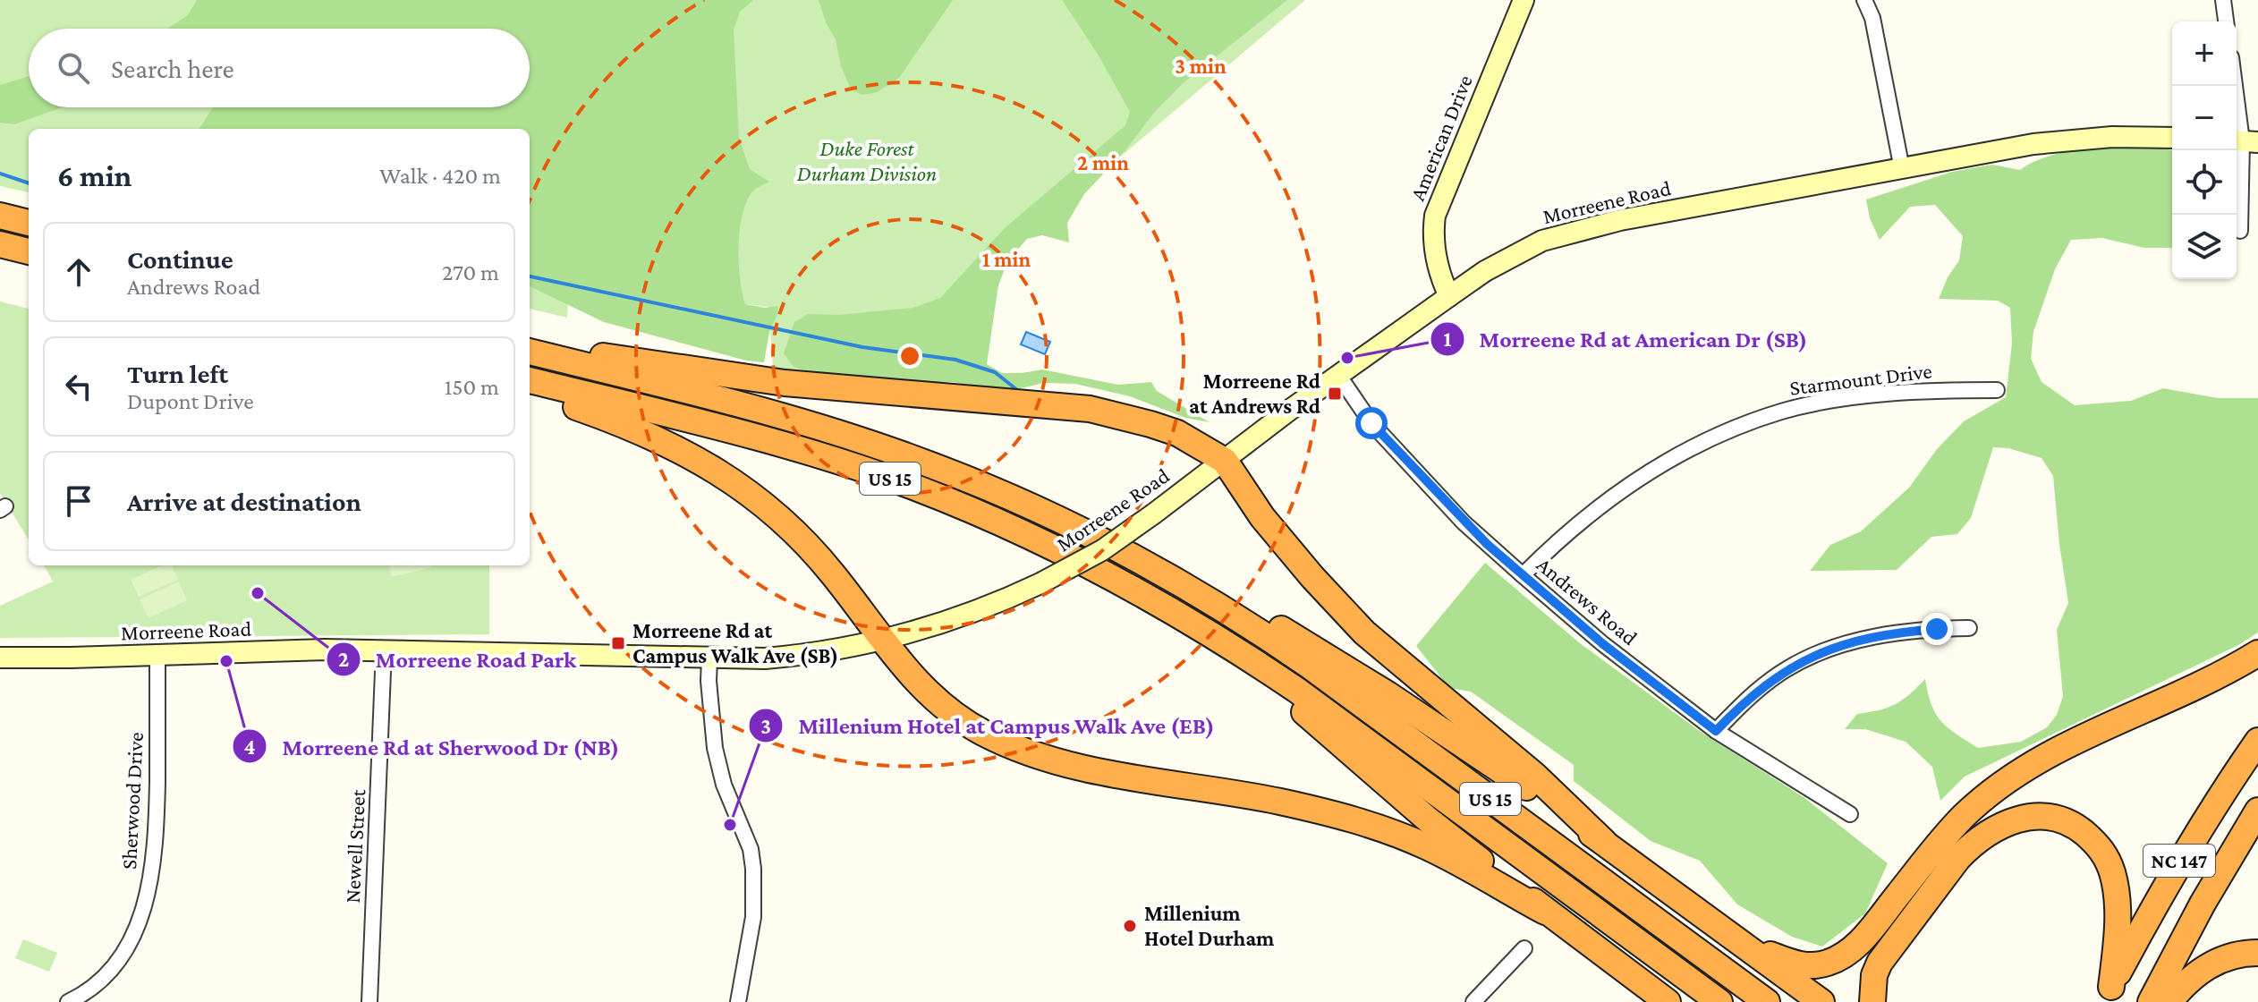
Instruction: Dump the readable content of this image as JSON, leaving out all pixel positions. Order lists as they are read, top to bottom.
{
  "streets": {
    "highway": ["US 15", "NC 147"],
    "street": [
      "American Drive",
      "Morreene Road",
      "Starmount Drive",
      "Andrews Road",
      "Sherwood Drive",
      "Newell Street"
    ]
  },
  "crossings": [
    ["American Drive", "Morreene Road"],
    ["Morreene Road", "Andrews Road"],
    ["Morreene Road", "Sherwood Drive"],
    ["Morreene Road", "Newell Street"],
    ["Starmount Drive", "Andrews Road"]
  ],
  "parks": ["Duke Forest Durham Division"],
  "places": {
    "other": [
      "Morreene Rd at American Dr (SB)",
      "Morreene Road Park",
      "Morreene Rd at Sherwood Dr (NB)",
      "Millenium Hotel at Campus Walk Ave (EB)",
      "Millenium Hotel Durham"
    ],
    "transit": ["Morreene Rd at Andrews Rd", "Morreene Rd at Campus Walk Ave (SB)"]
  },
  "page": {
    "map_buttons": ["+", "−"],
    "search": "Search here",
    "heading": ["6 min", "Walk · 420 m"],
    "list": [
      ["Continue", "Andrews Road", "270 m"],
      ["Turn left", "Dupont Drive", "150 m"],
      "Arrive at destination"
    ]
  },
  "rings": ["3 min", "2 min", "1 min"]
}
